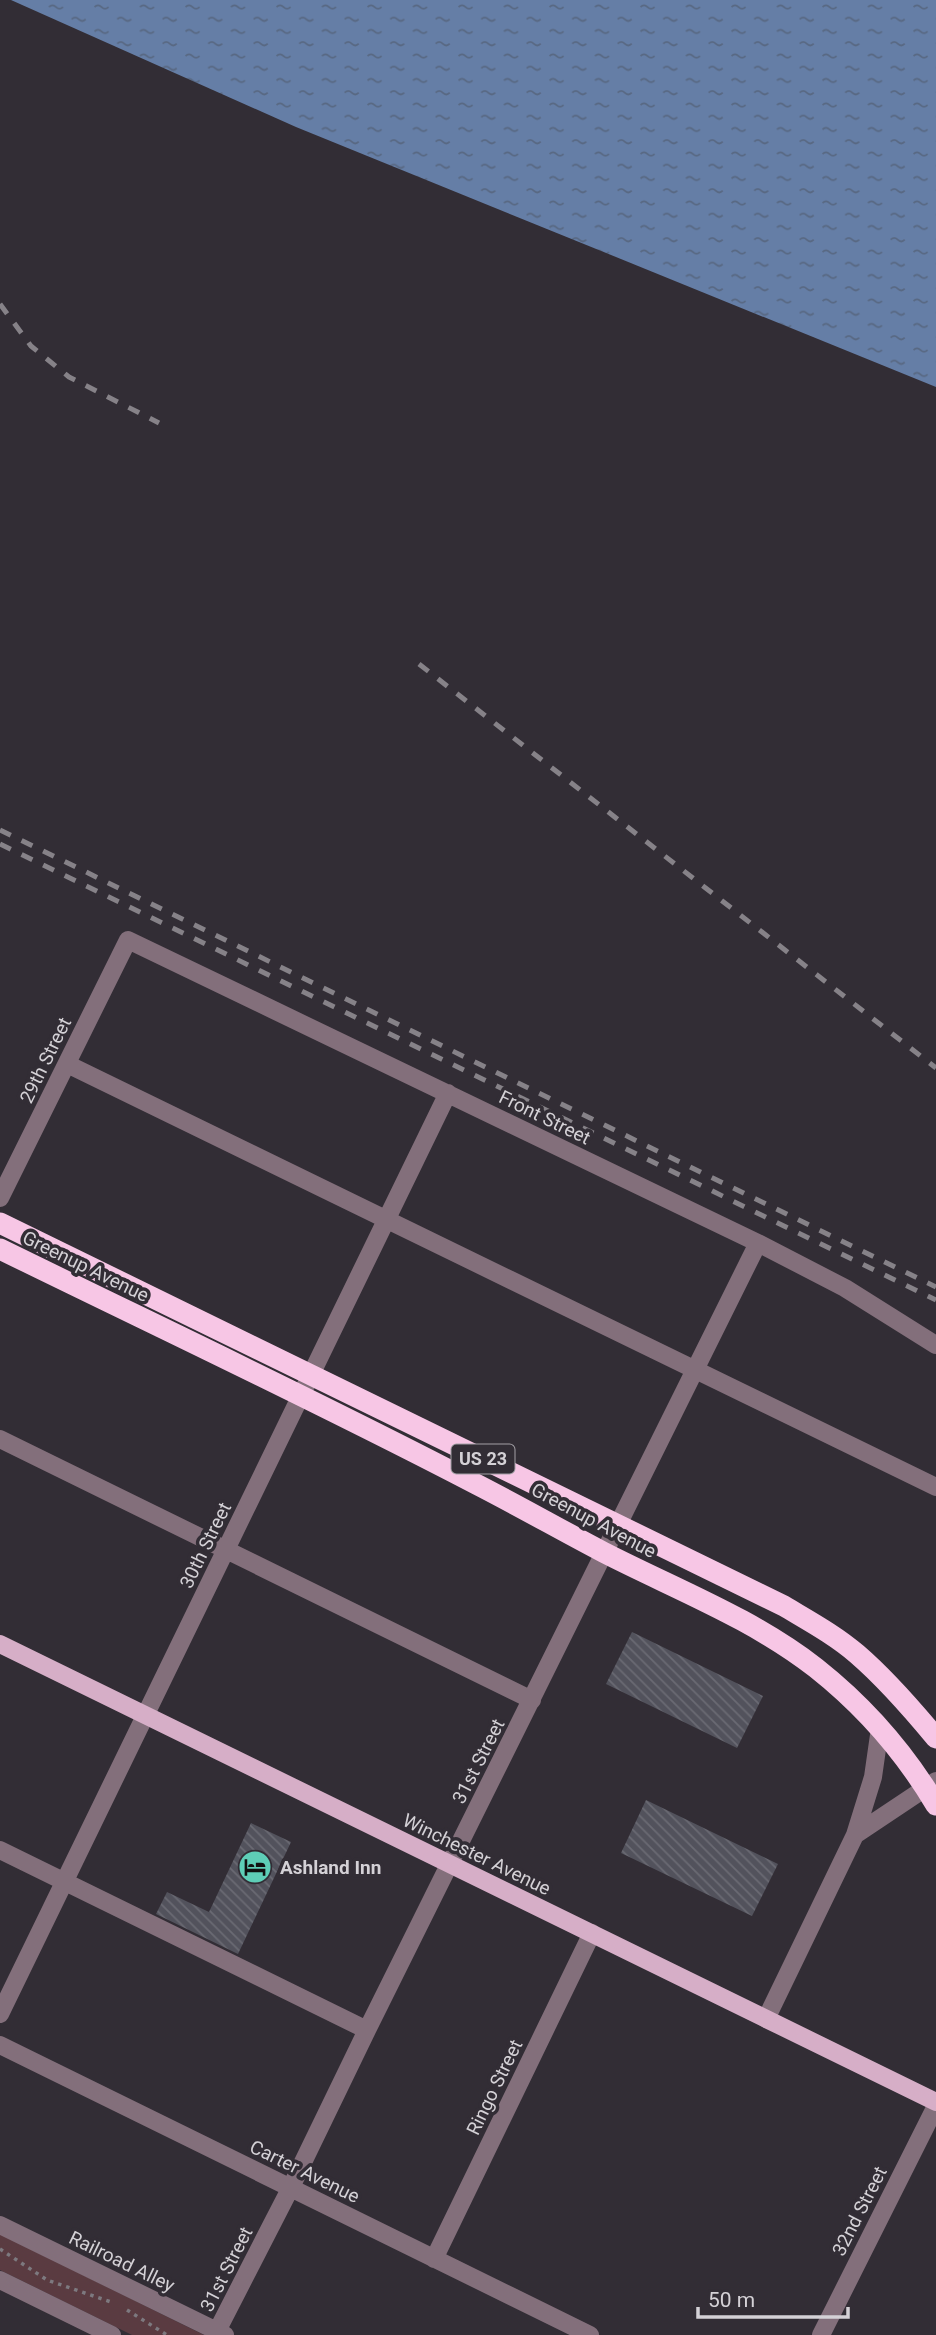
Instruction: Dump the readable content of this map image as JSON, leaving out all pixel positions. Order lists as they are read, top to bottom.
{
  "streets": {
    "highway": ["Greenup Avenue", "US 23"],
    "main road": ["Winchester Avenue"],
    "street": [
      "29th Street",
      "Front Street",
      "30th Street",
      "31st Street",
      "Ringo Street",
      "Carter Avenue",
      "32nd Street",
      "Railroad Alley"
    ]
  },
  "crossings": [
    ["29th Street", "Front Street"],
    ["Front Street", "30th Street"],
    ["Front Street", "31st Street"],
    ["Greenup Avenue", "30th Street"],
    ["Greenup Avenue", "31st Street"],
    ["30th Street", "Winchester Avenue"],
    ["31st Street", "Winchester Avenue"],
    ["31st Street", "Carter Avenue"],
    ["31st Street", "Railroad Alley"],
    ["Winchester Avenue", "Ringo Street"],
    ["Winchester Avenue", "32nd Street"],
    ["Ringo Street", "Carter Avenue"]
  ],
  "places": {
    "hotel": ["Ashland Inn"]
  },
  "scale_bar": "50 m"
}
